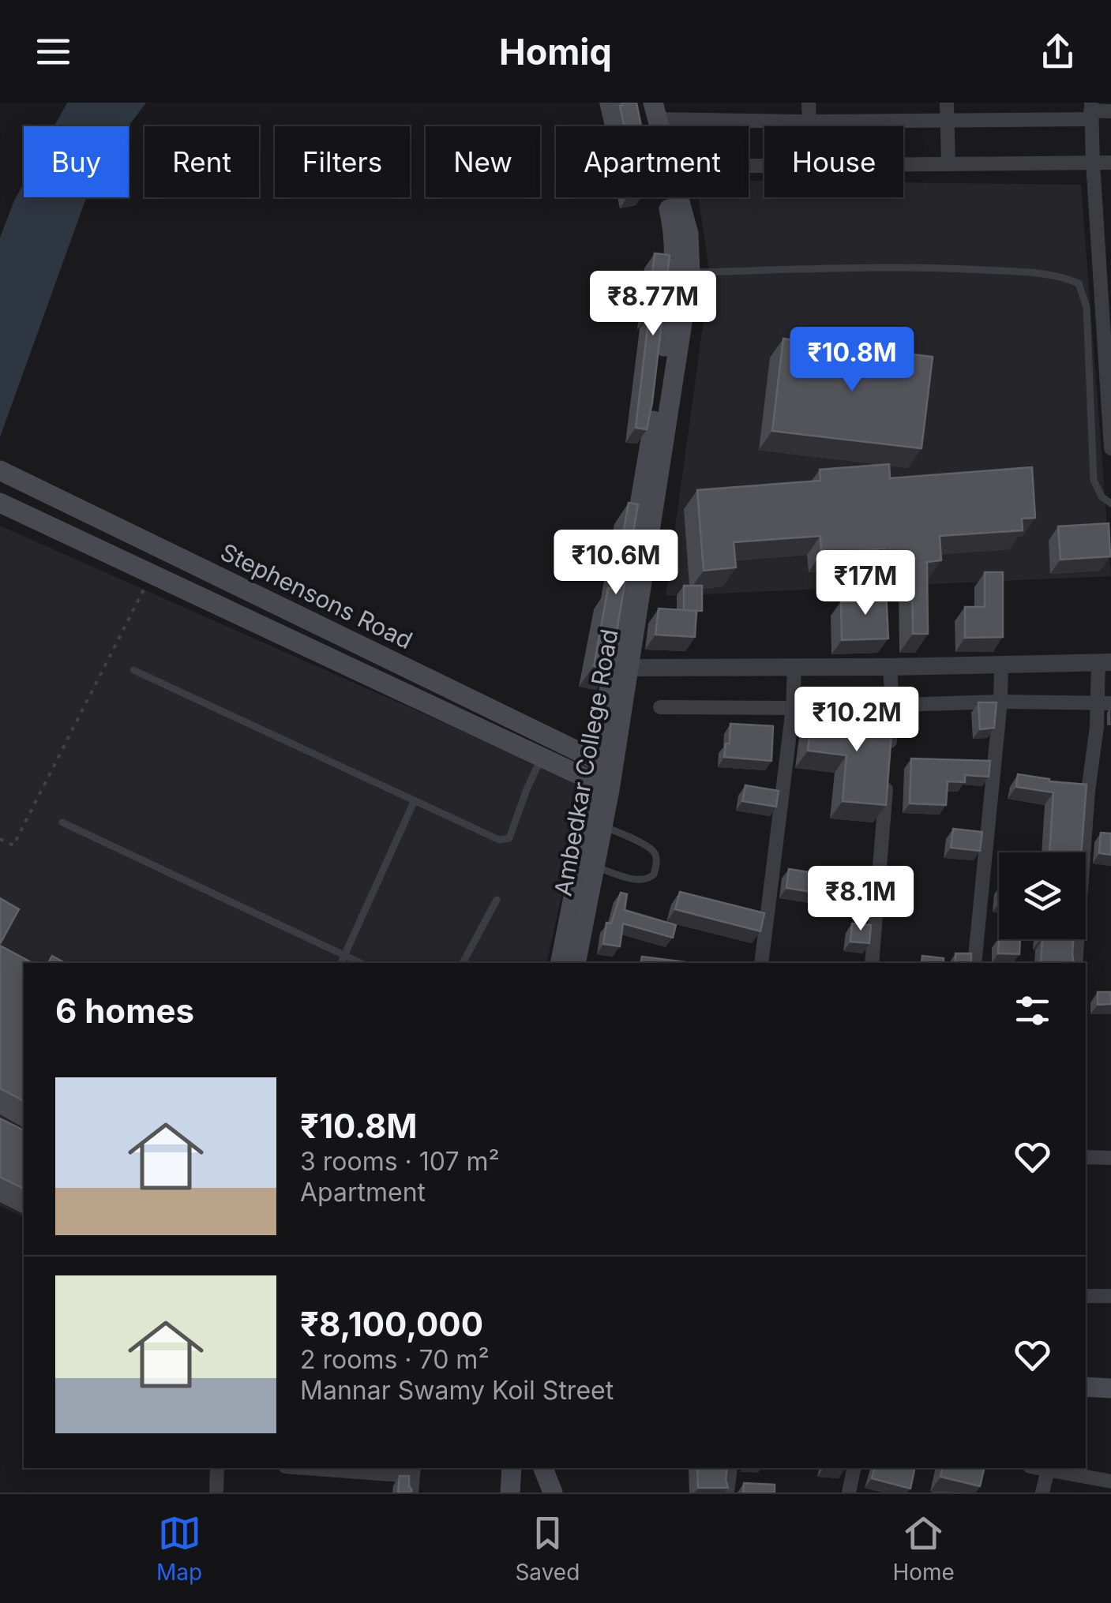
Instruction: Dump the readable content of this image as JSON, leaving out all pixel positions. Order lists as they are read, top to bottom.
{
  "streets": {
    "main road": ["Stephensons Road", "Ambedkar College Road"]
  },
  "crossings": [
    ["Stephensons Road", "Ambedkar College Road"]
  ],
  "page": {
    "header": "Homiq",
    "chip": [
      "Buy",
      "Rent",
      "Filters",
      "New",
      "Apartment",
      "House"
    ],
    "price": [
      "₹8.77M",
      "₹10.8M",
      "₹10.6M",
      "₹17M",
      "₹10.2M",
      "₹8.1M"
    ],
    "heading": "6 homes",
    "list": [
      {
        "name": "₹10.8M",
        "note": "3 rooms · 107 m² · Apartment"
      },
      {
        "name": "₹8,100,000",
        "note": "2 rooms · 70 m² · Mannar Swamy Koil Street"
      }
    ],
    "tabs": ["Map", "Saved", "Home"]
  }
}
